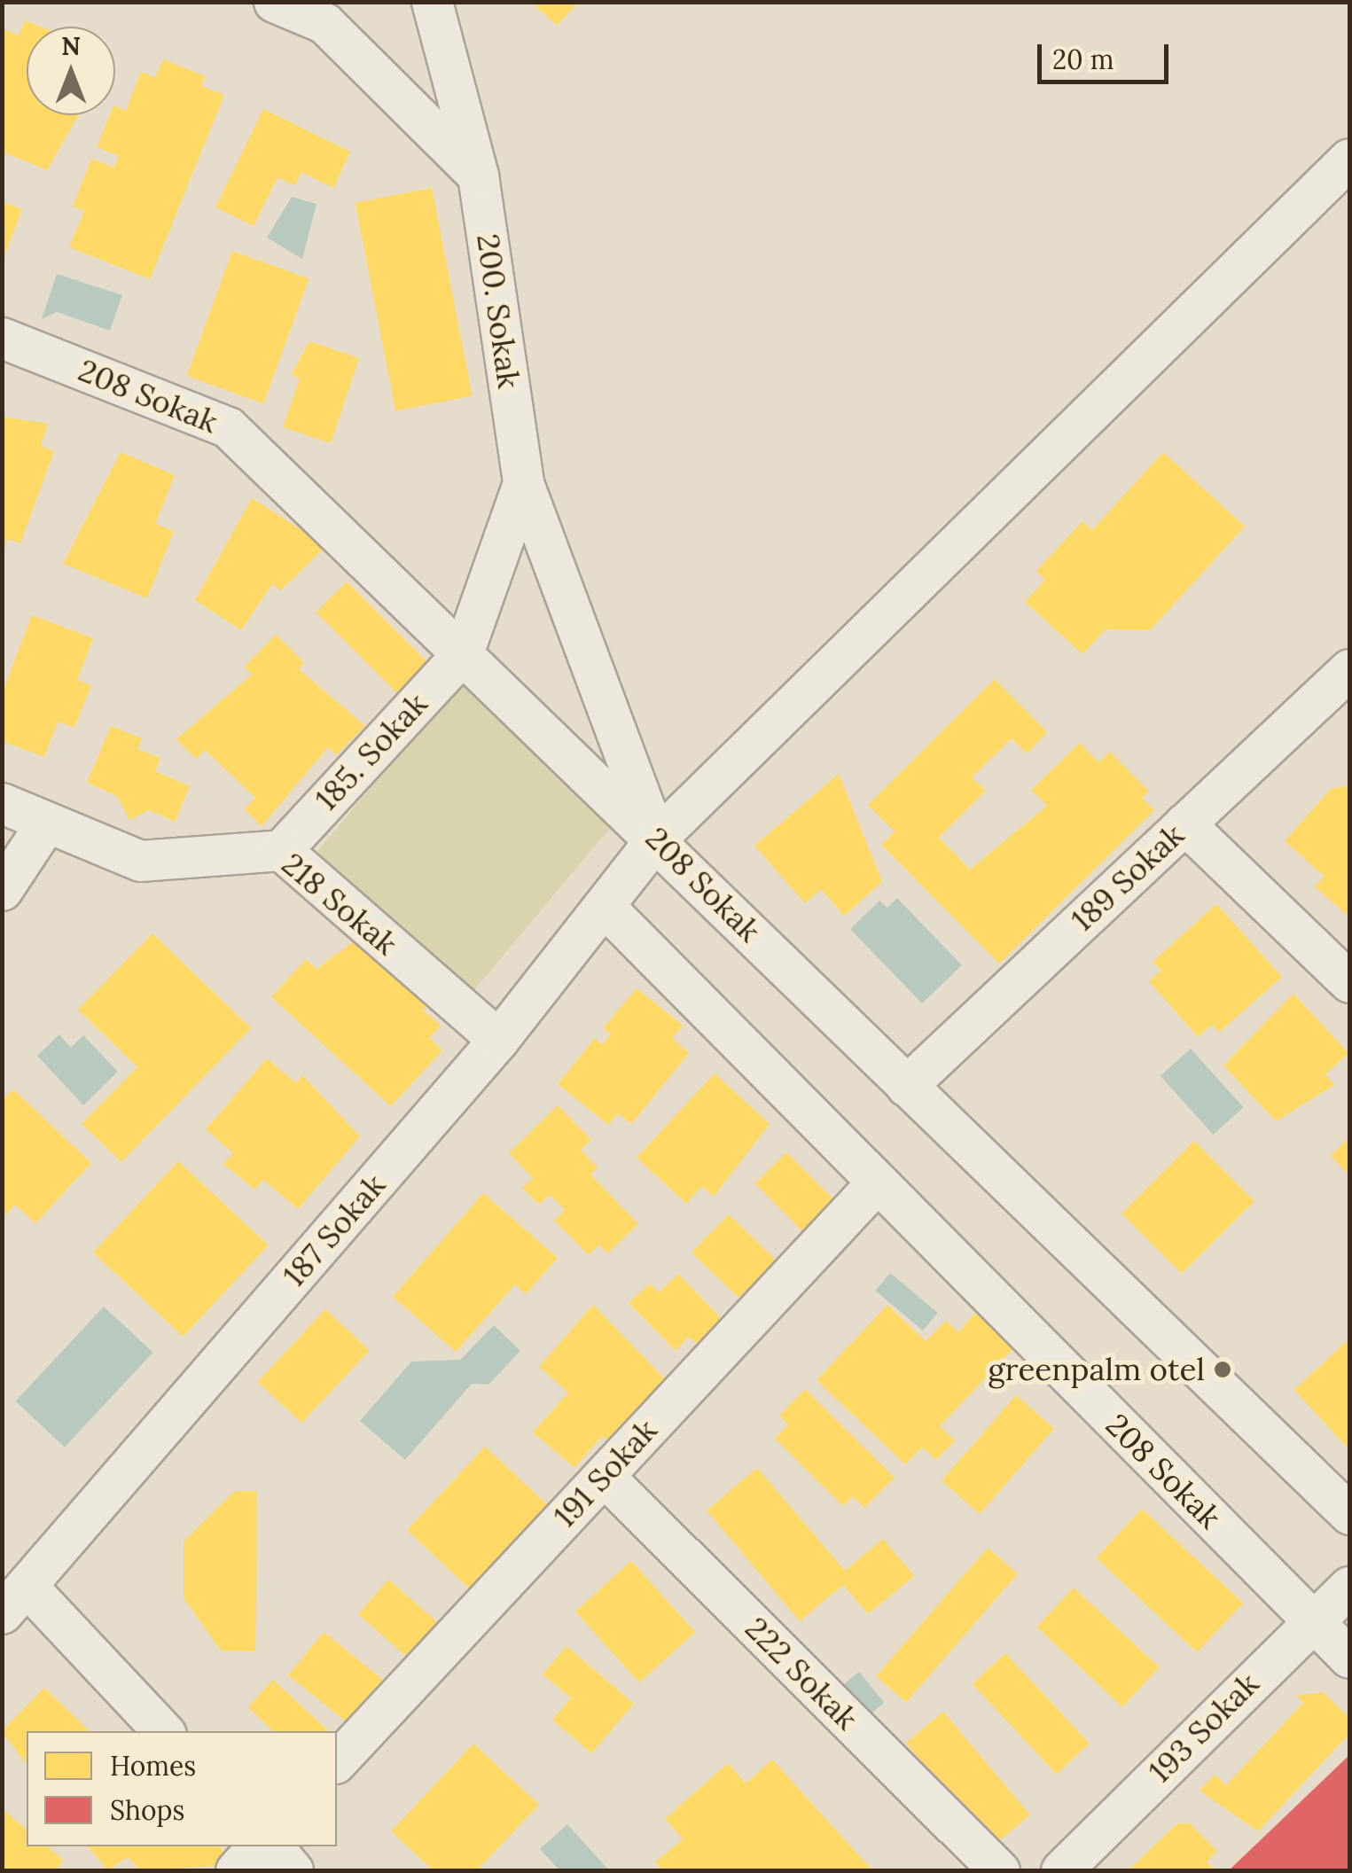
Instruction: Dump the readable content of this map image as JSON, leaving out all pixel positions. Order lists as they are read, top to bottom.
{
  "streets": {
    "street": [
      "200. Sokak",
      "208 Sokak",
      "185. Sokak",
      "189 Sokak",
      "218 Sokak",
      "187 Sokak",
      "191 Sokak",
      "222 Sokak",
      "193 Sokak"
    ]
  },
  "crossings": [
    ["200. Sokak", "208 Sokak"],
    ["200. Sokak", "185. Sokak"],
    ["208 Sokak", "185. Sokak"],
    ["208 Sokak", "189 Sokak"],
    ["208 Sokak", "187 Sokak"],
    ["208 Sokak", "191 Sokak"],
    ["208 Sokak", "193 Sokak"],
    ["185. Sokak", "218 Sokak"],
    ["218 Sokak", "187 Sokak"],
    ["191 Sokak", "222 Sokak"]
  ],
  "places": ["greenpalm otel"],
  "legend": ["Homes", "Shops"],
  "scale_bar": "20 m",
  "north": "top"
}
